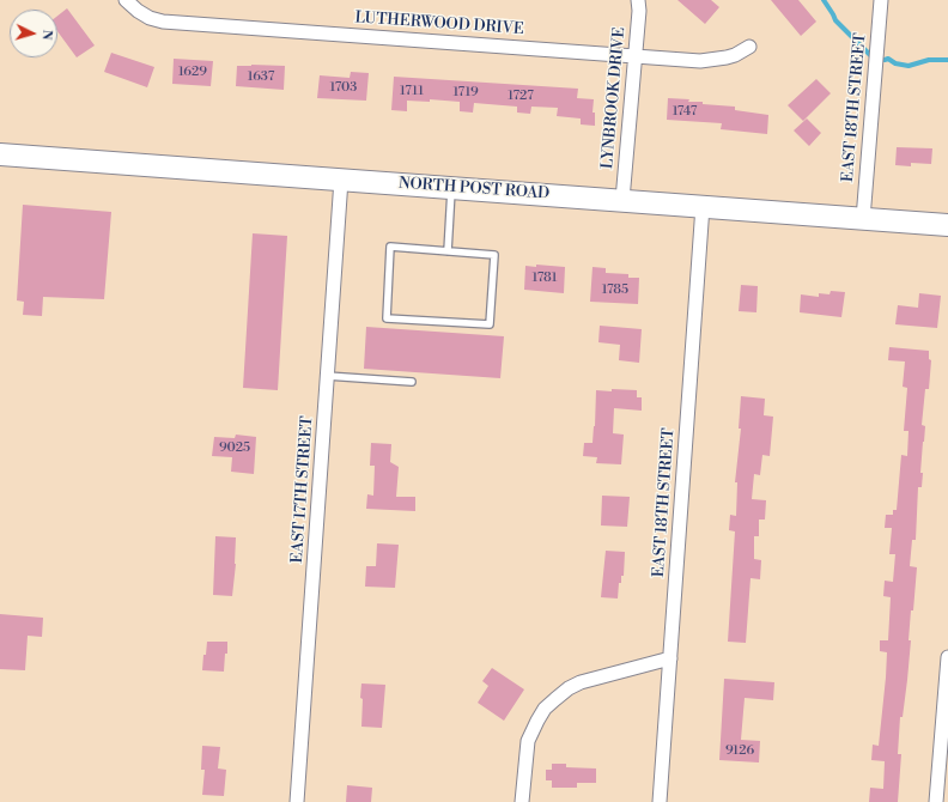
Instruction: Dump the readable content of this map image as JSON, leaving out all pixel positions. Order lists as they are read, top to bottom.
{
  "streets": {
    "main road": ["NORTH POST ROAD"],
    "street": [
      "LUTHERWOOD DRIVE",
      "LYNBROOK DRIVE",
      "EAST 18TH STREET",
      "EAST 17TH STREET"
    ]
  },
  "crossings": [
    ["LUTHERWOOD DRIVE", "LYNBROOK DRIVE"],
    ["LYNBROOK DRIVE", "NORTH POST ROAD"],
    ["EAST 18TH STREET", "NORTH POST ROAD"],
    ["NORTH POST ROAD", "EAST 17TH STREET"]
  ],
  "house_numbers": [
    "1629",
    "1637",
    "1703",
    "1711",
    "1719",
    "1727",
    "1747",
    "1781",
    "1785",
    "9025",
    "9126"
  ],
  "north": "right"
}
